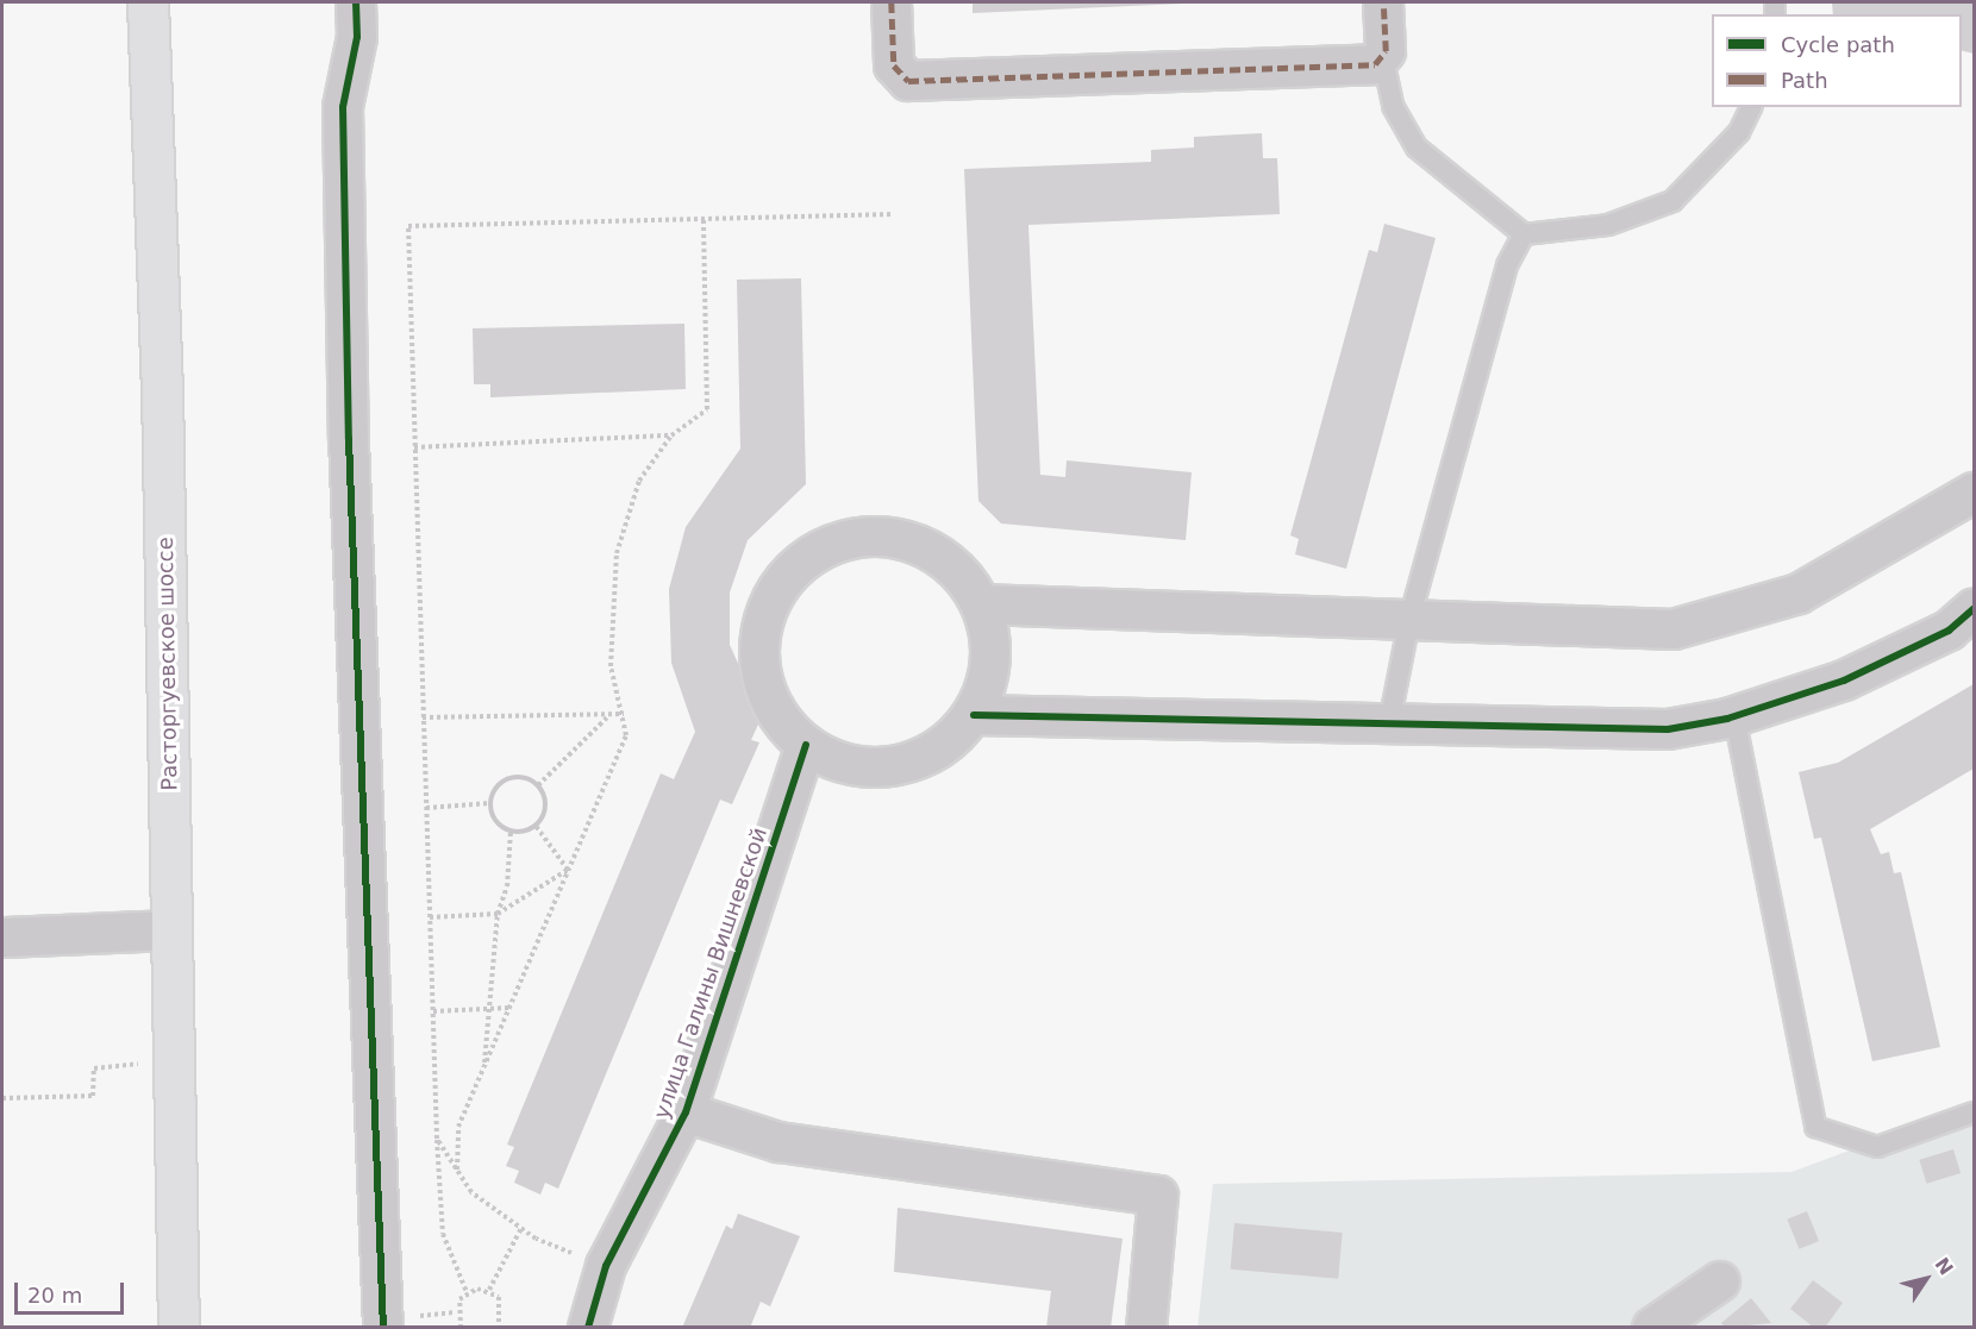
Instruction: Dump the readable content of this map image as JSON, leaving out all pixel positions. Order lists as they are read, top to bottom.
{
  "streets": {
    "main road": ["Расторгуевское шоссе"],
    "street": ["улица Галины Вишневской"]
  },
  "legend": ["Cycle path", "Path"],
  "scale_bar": "20 m",
  "north": "top right"
}
